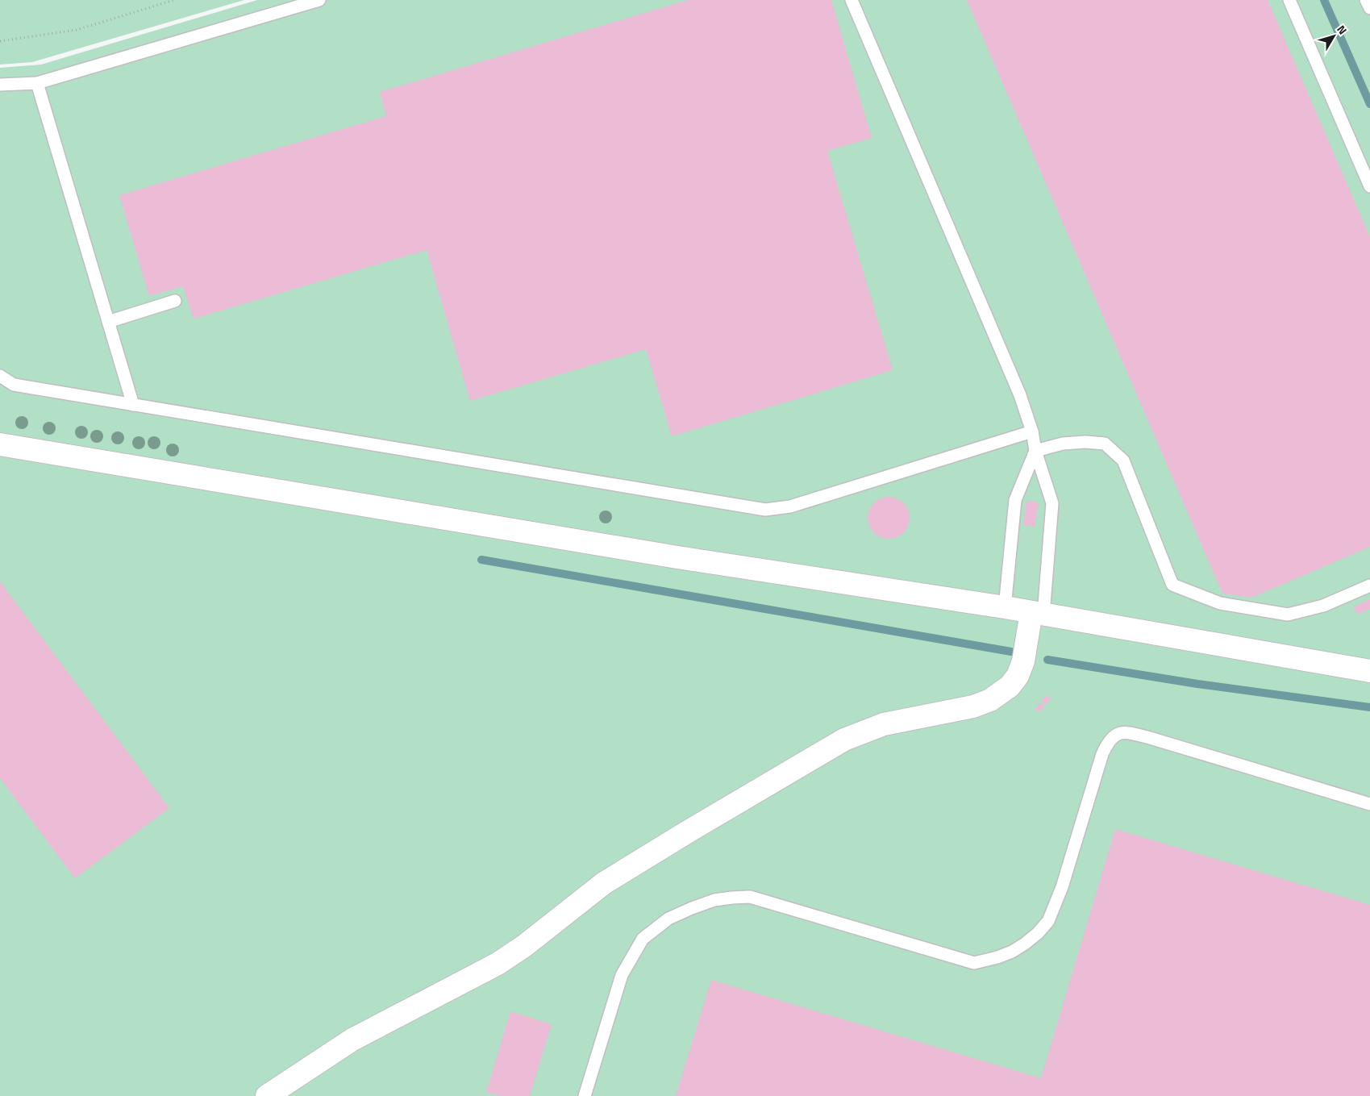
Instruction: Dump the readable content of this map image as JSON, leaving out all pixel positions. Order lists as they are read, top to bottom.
{
  "north": "top right"
}
